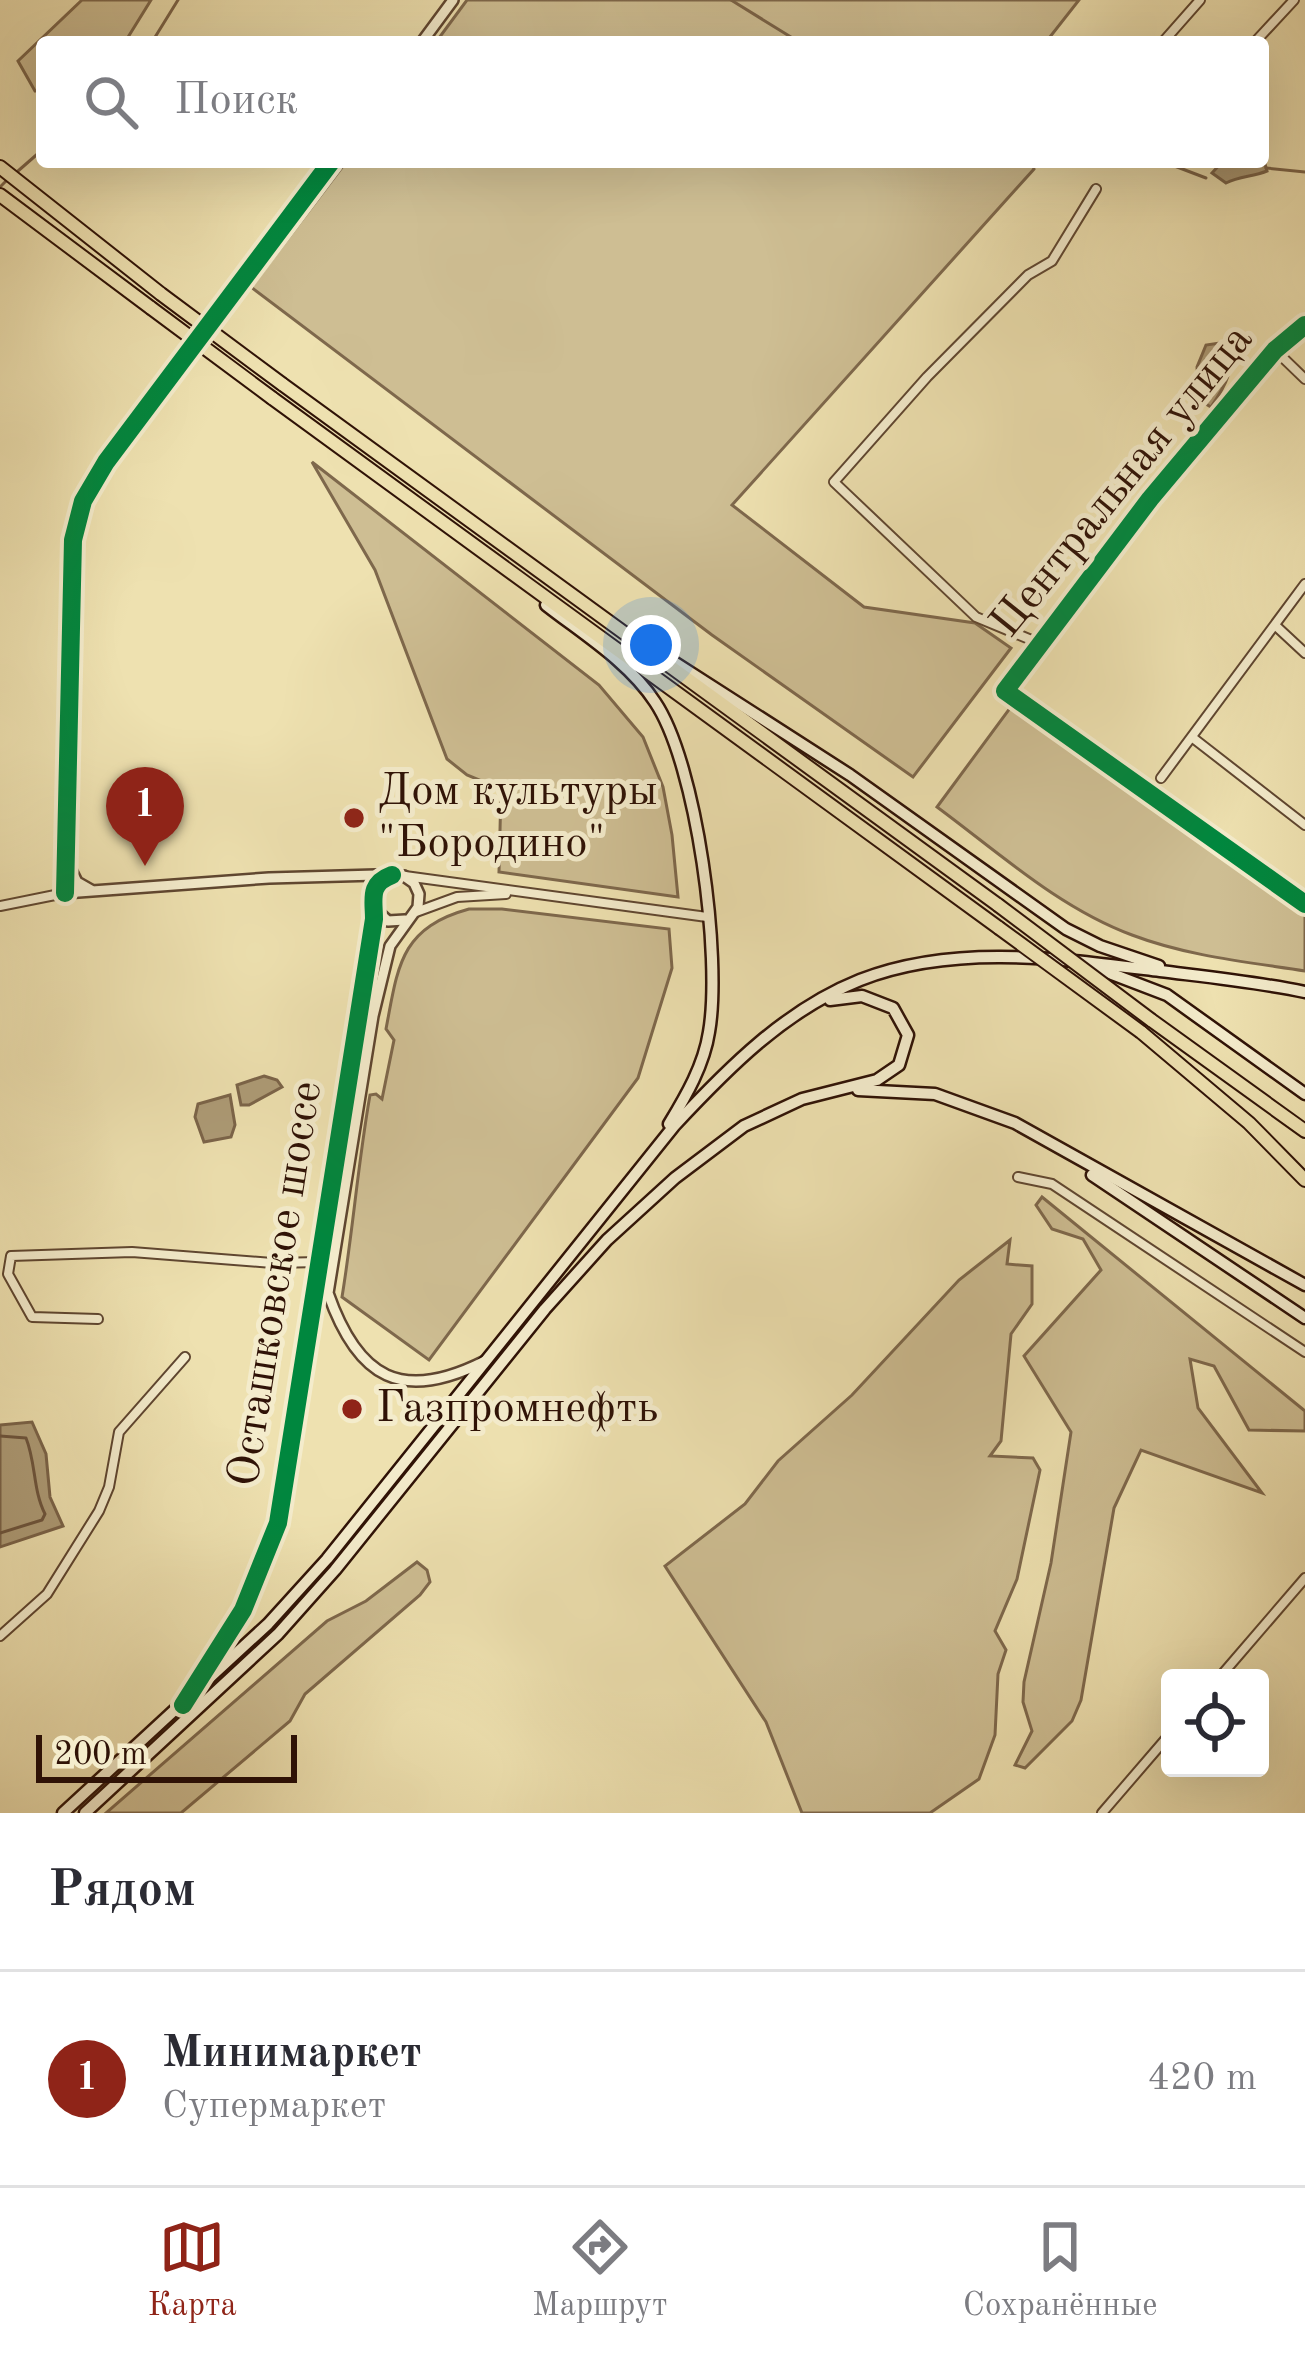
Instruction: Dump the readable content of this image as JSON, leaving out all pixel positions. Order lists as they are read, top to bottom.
{
  "streets": {
    "main road": ["Осташковское шоссе"],
    "street": ["Центральная улица"]
  },
  "places": ["Дом культуры \"Бородино\"", "Газпромнефть"],
  "scale_bar": "200 m",
  "page": {
    "search": "Поиск",
    "pins": "1",
    "scale": "200 m",
    "heading": "Рядом",
    "list": [
      {
        "mark": "1",
        "name": "Минимаркет",
        "note": "Супермаркет",
        "value": "420 m"
      }
    ],
    "nav": ["Карта", "Маршрут", "Сохранённые"]
  }
}
